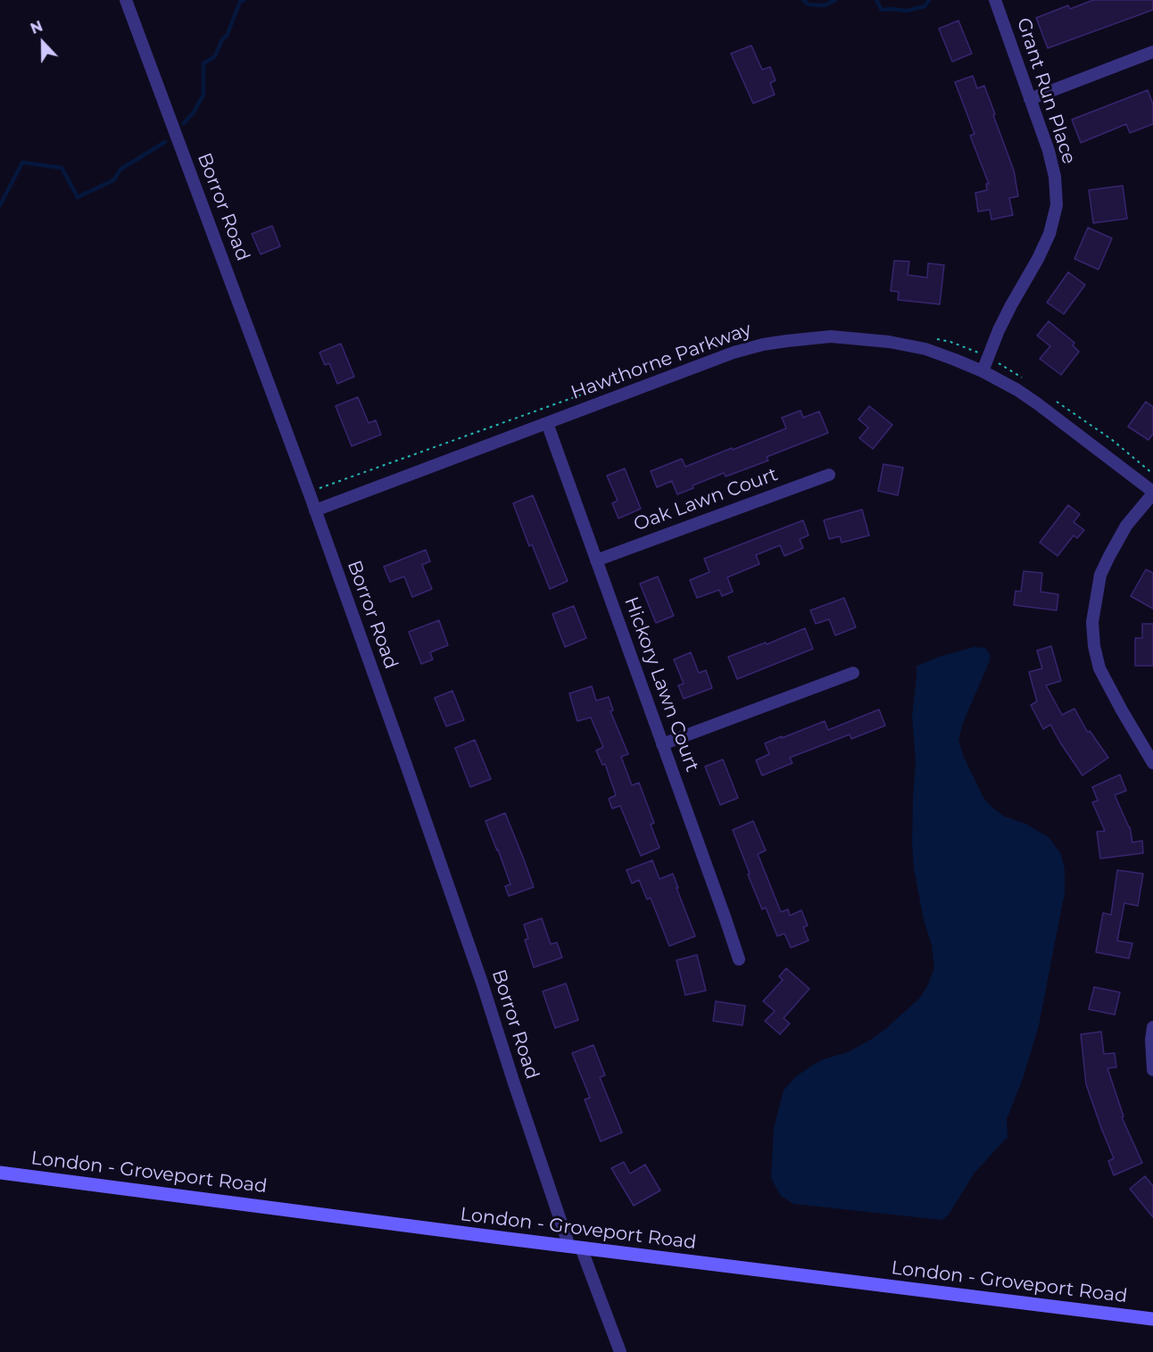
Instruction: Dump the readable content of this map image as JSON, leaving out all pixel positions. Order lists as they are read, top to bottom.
{
  "streets": {
    "main road": ["London - Groveport Road"],
    "street": [
      "Grant Run Place",
      "Borror Road",
      "Hawthorne Parkway",
      "Oak Lawn Court",
      "Hickory Lawn Court"
    ]
  },
  "crossings": [
    ["Grant Run Place", "Hawthorne Parkway"],
    ["Borror Road", "Hawthorne Parkway"],
    ["Borror Road", "London - Groveport Road"],
    ["Hawthorne Parkway", "Hickory Lawn Court"],
    ["Oak Lawn Court", "Hickory Lawn Court"]
  ],
  "north": "top"
}
